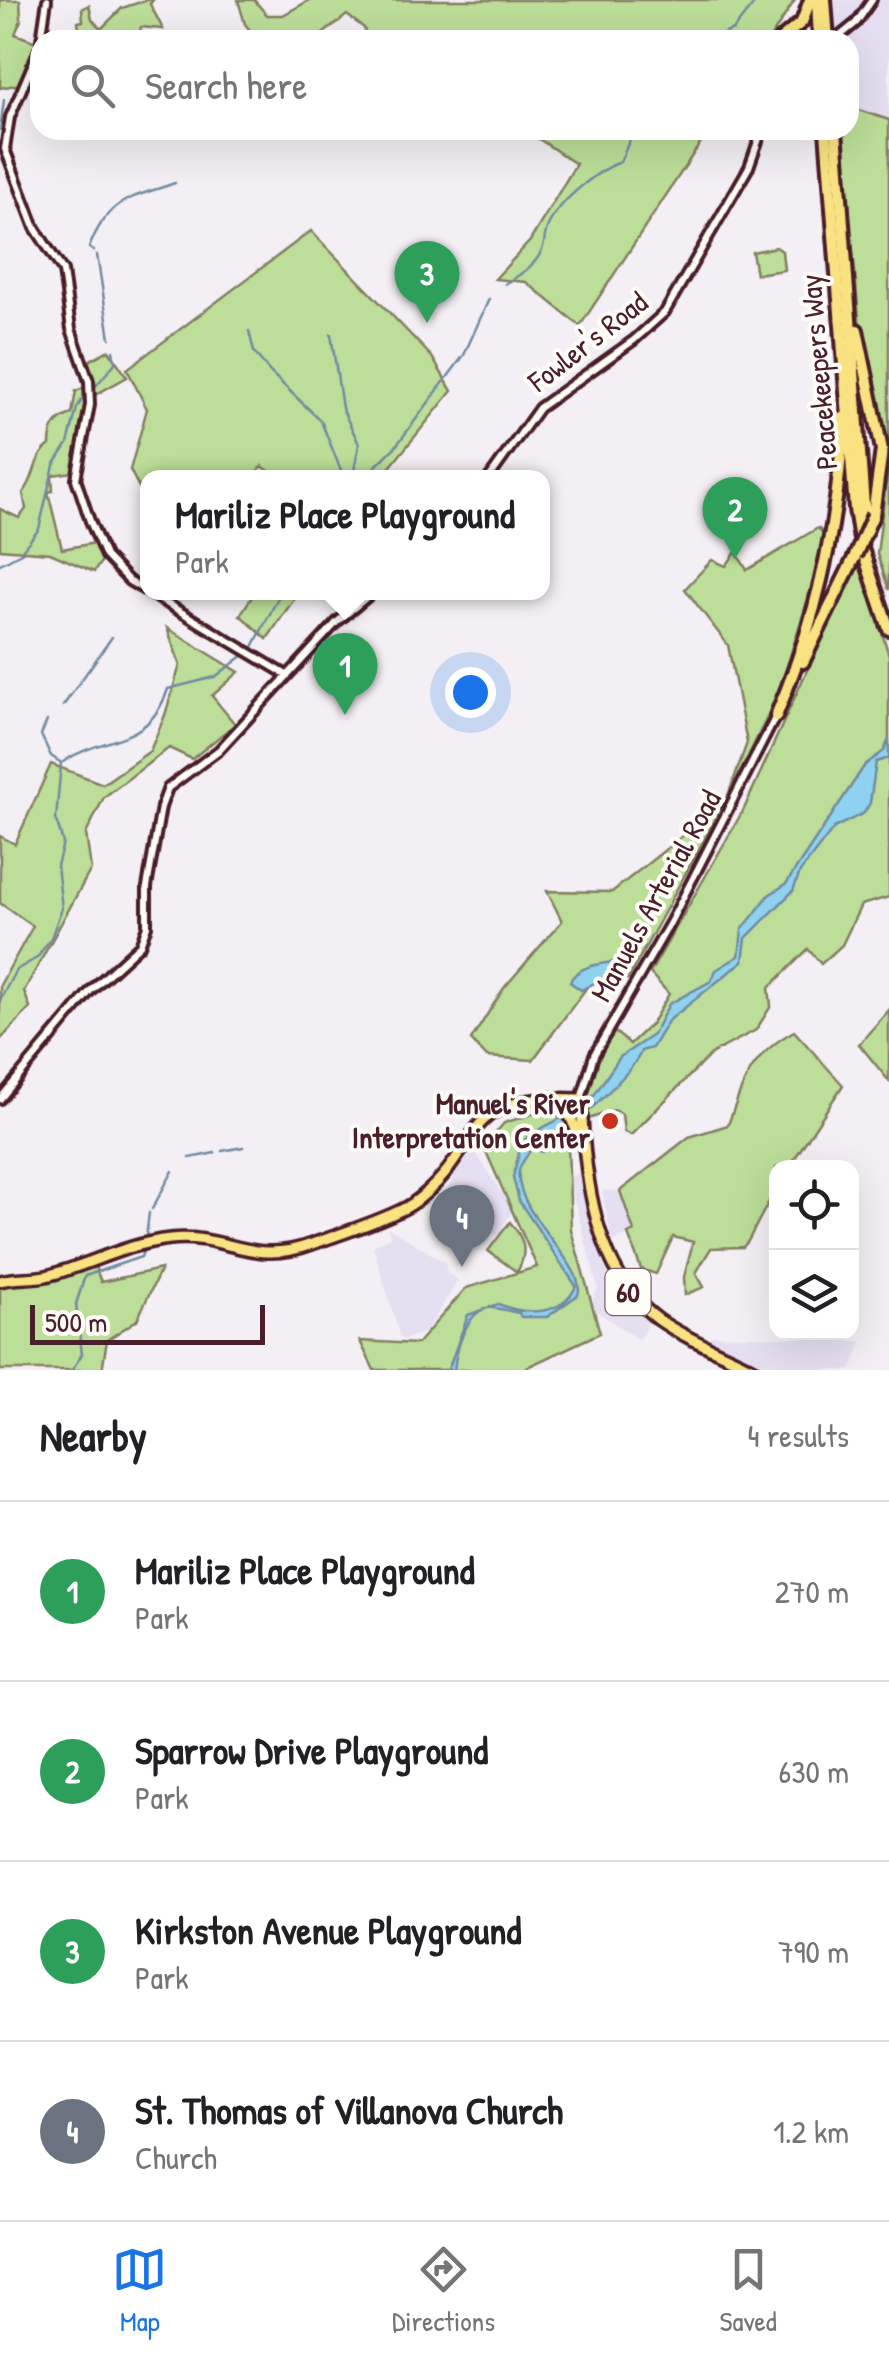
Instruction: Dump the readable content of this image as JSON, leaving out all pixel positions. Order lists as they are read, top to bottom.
{
  "streets": {
    "highway": ["Peacekeepers Way"],
    "main road": ["60"],
    "street": ["Fowler's Road", "Manuels Arterial Road"]
  },
  "crossings": [
    ["Manuels Arterial Road", "60"]
  ],
  "places": ["Manuel's River Interpretation Center"],
  "scale_bar": "500 m",
  "page": {
    "search": "Search here",
    "pins": [
      "3",
      "2",
      "1",
      "4"
    ],
    "popup": ["Mariliz Place Playground", "Park"],
    "scale": "500 m",
    "heading": ["Nearby", "4 results"],
    "list": [
      {
        "mark": "1",
        "name": "Mariliz Place Playground",
        "note": "Park",
        "value": "270 m"
      },
      {
        "mark": "2",
        "name": "Sparrow Drive Playground",
        "note": "Park",
        "value": "630 m"
      },
      {
        "mark": "3",
        "name": "Kirkston Avenue Playground",
        "note": "Park",
        "value": "790 m"
      },
      {
        "mark": "4",
        "name": "St. Thomas of Villanova Church",
        "note": "Church",
        "value": "1.2 km"
      }
    ],
    "nav": ["Map", "Directions", "Saved"]
  }
}
